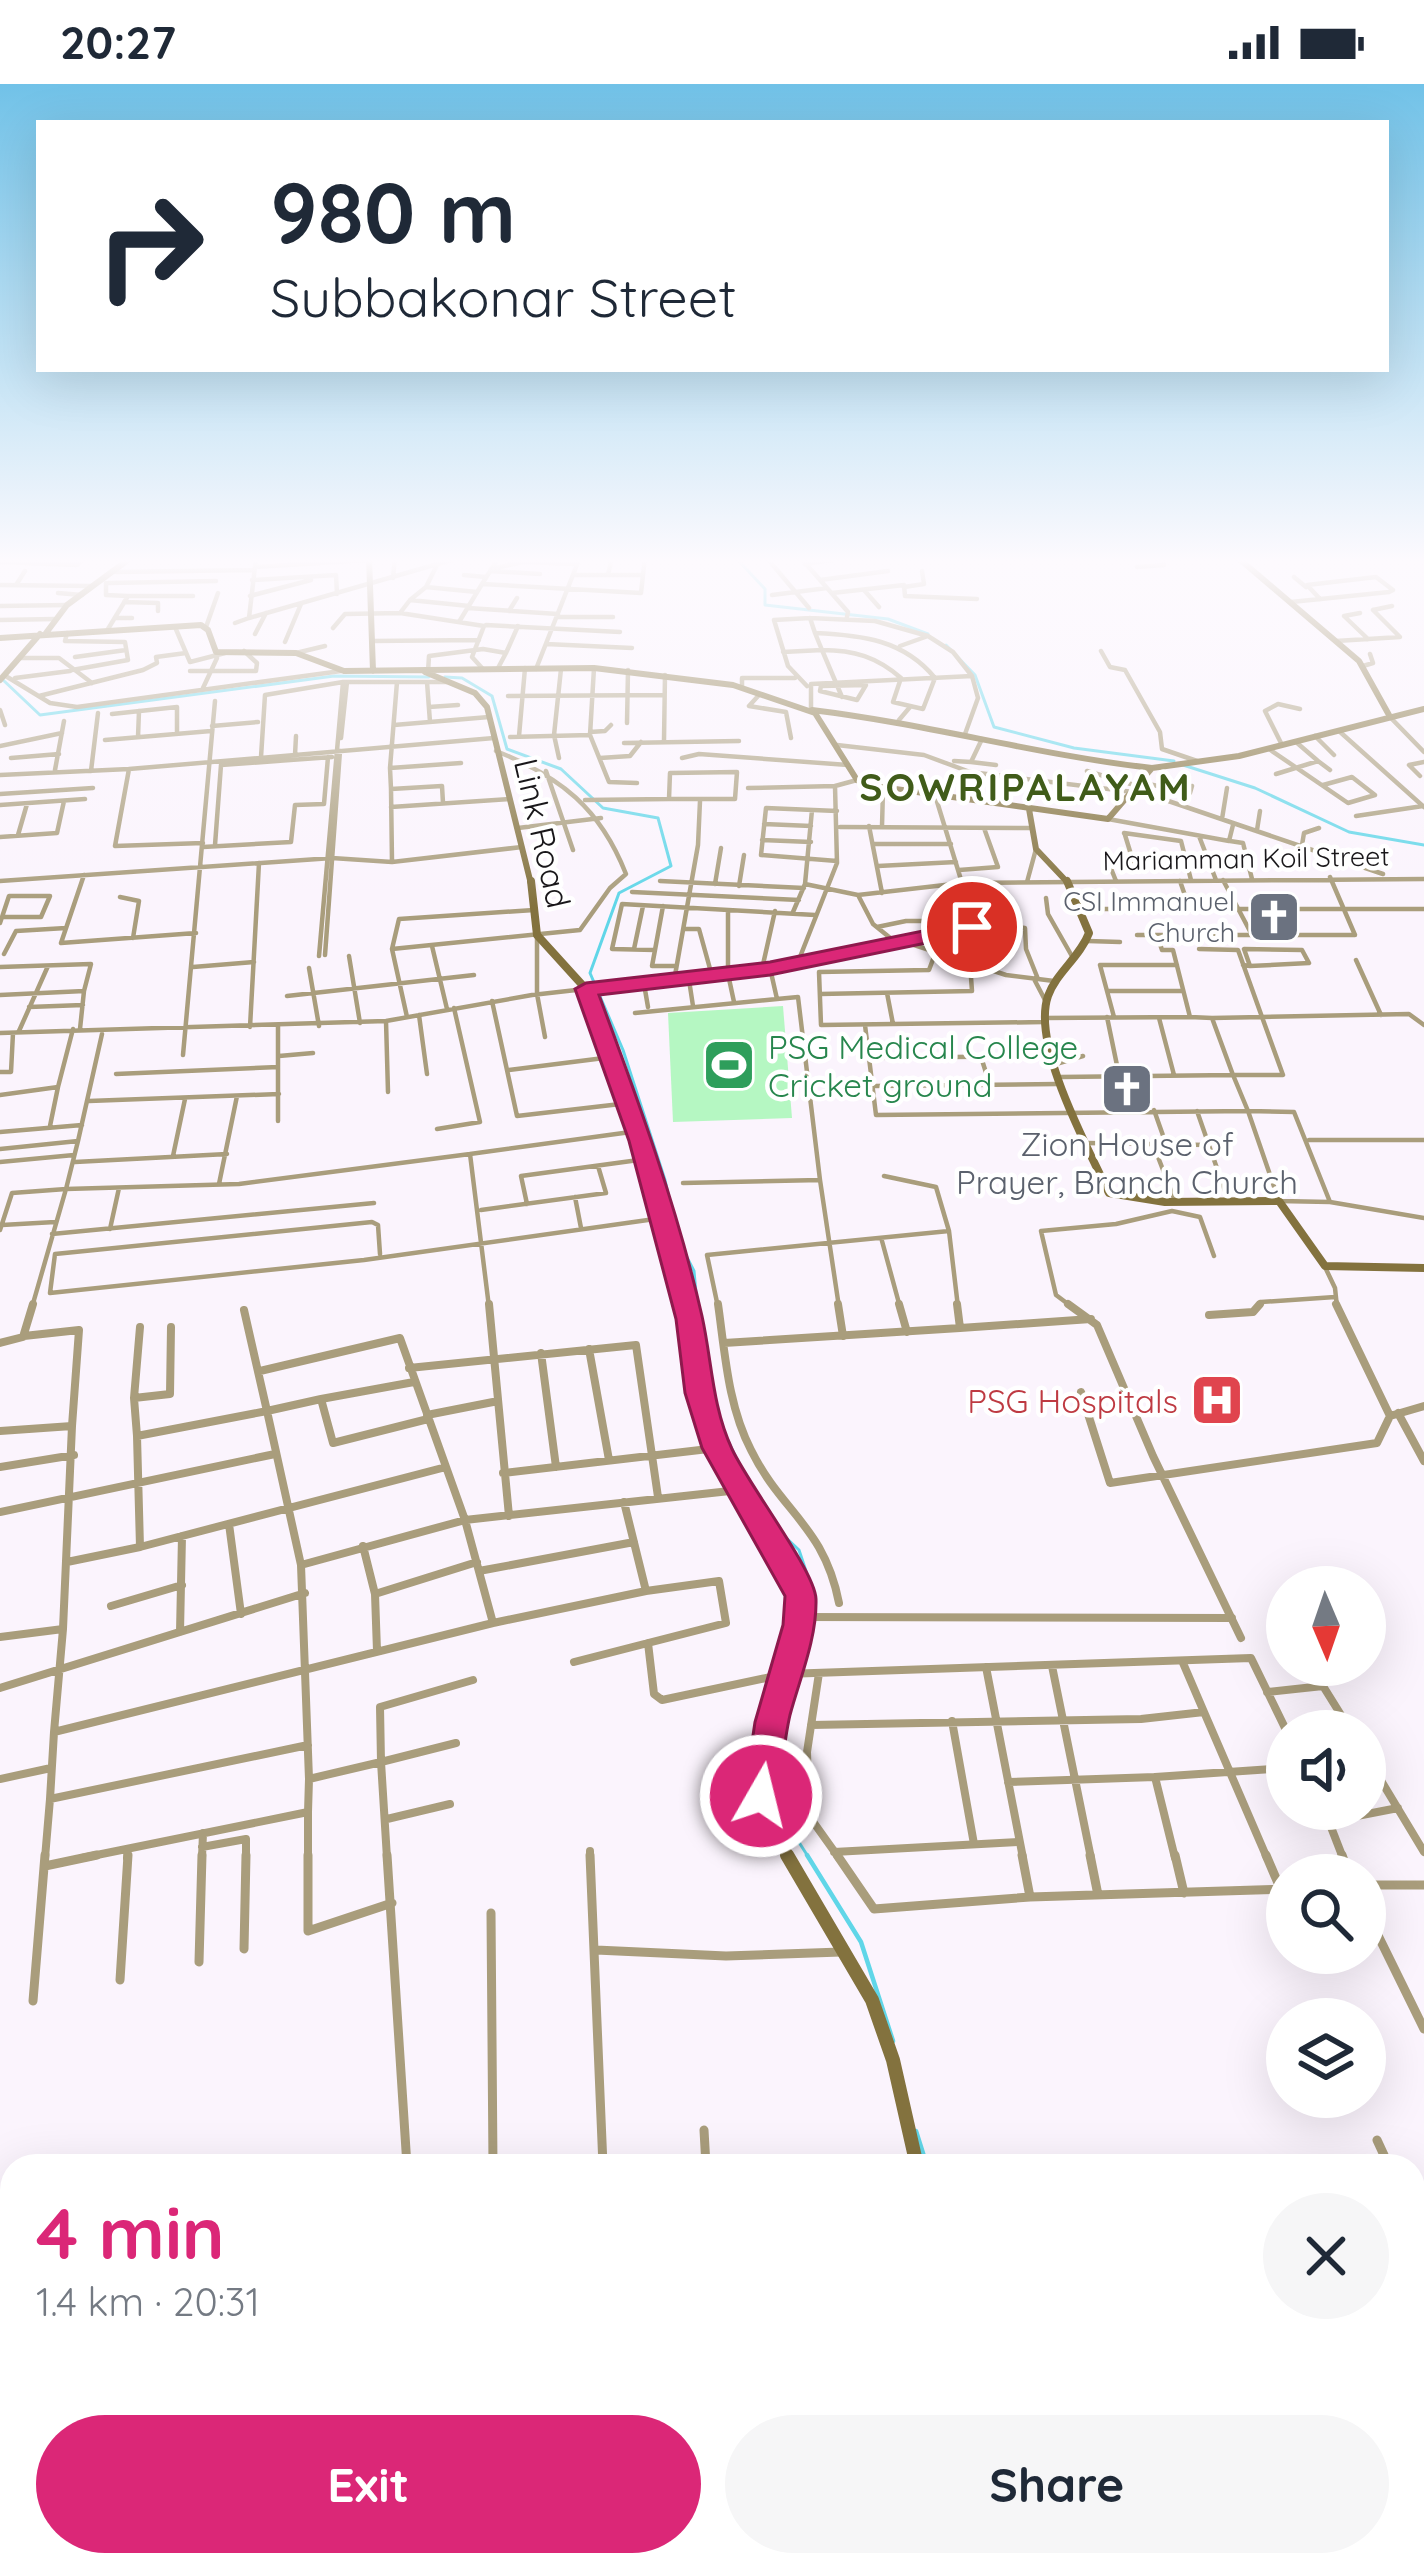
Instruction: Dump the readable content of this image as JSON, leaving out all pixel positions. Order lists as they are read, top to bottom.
{
  "streets": {
    "street": ["Link Road", "Mariamman Koil Street"]
  },
  "districts": ["SOWRIPALAYAM"],
  "places": {
    "church": ["CSI Immanuel Church", "Zion House of Prayer, Branch Church"],
    "sports": ["PSG Medical College Cricket ground"],
    "hospital": ["PSG Hospitals"]
  },
  "north": "bottom",
  "page": {
    "status": "20:27",
    "turn": ["980 m", "Subbakonar Street"],
    "heading": ["4 min", "1.4 km · 20:31"],
    "buttons": ["Exit", "Share"]
  }
}
